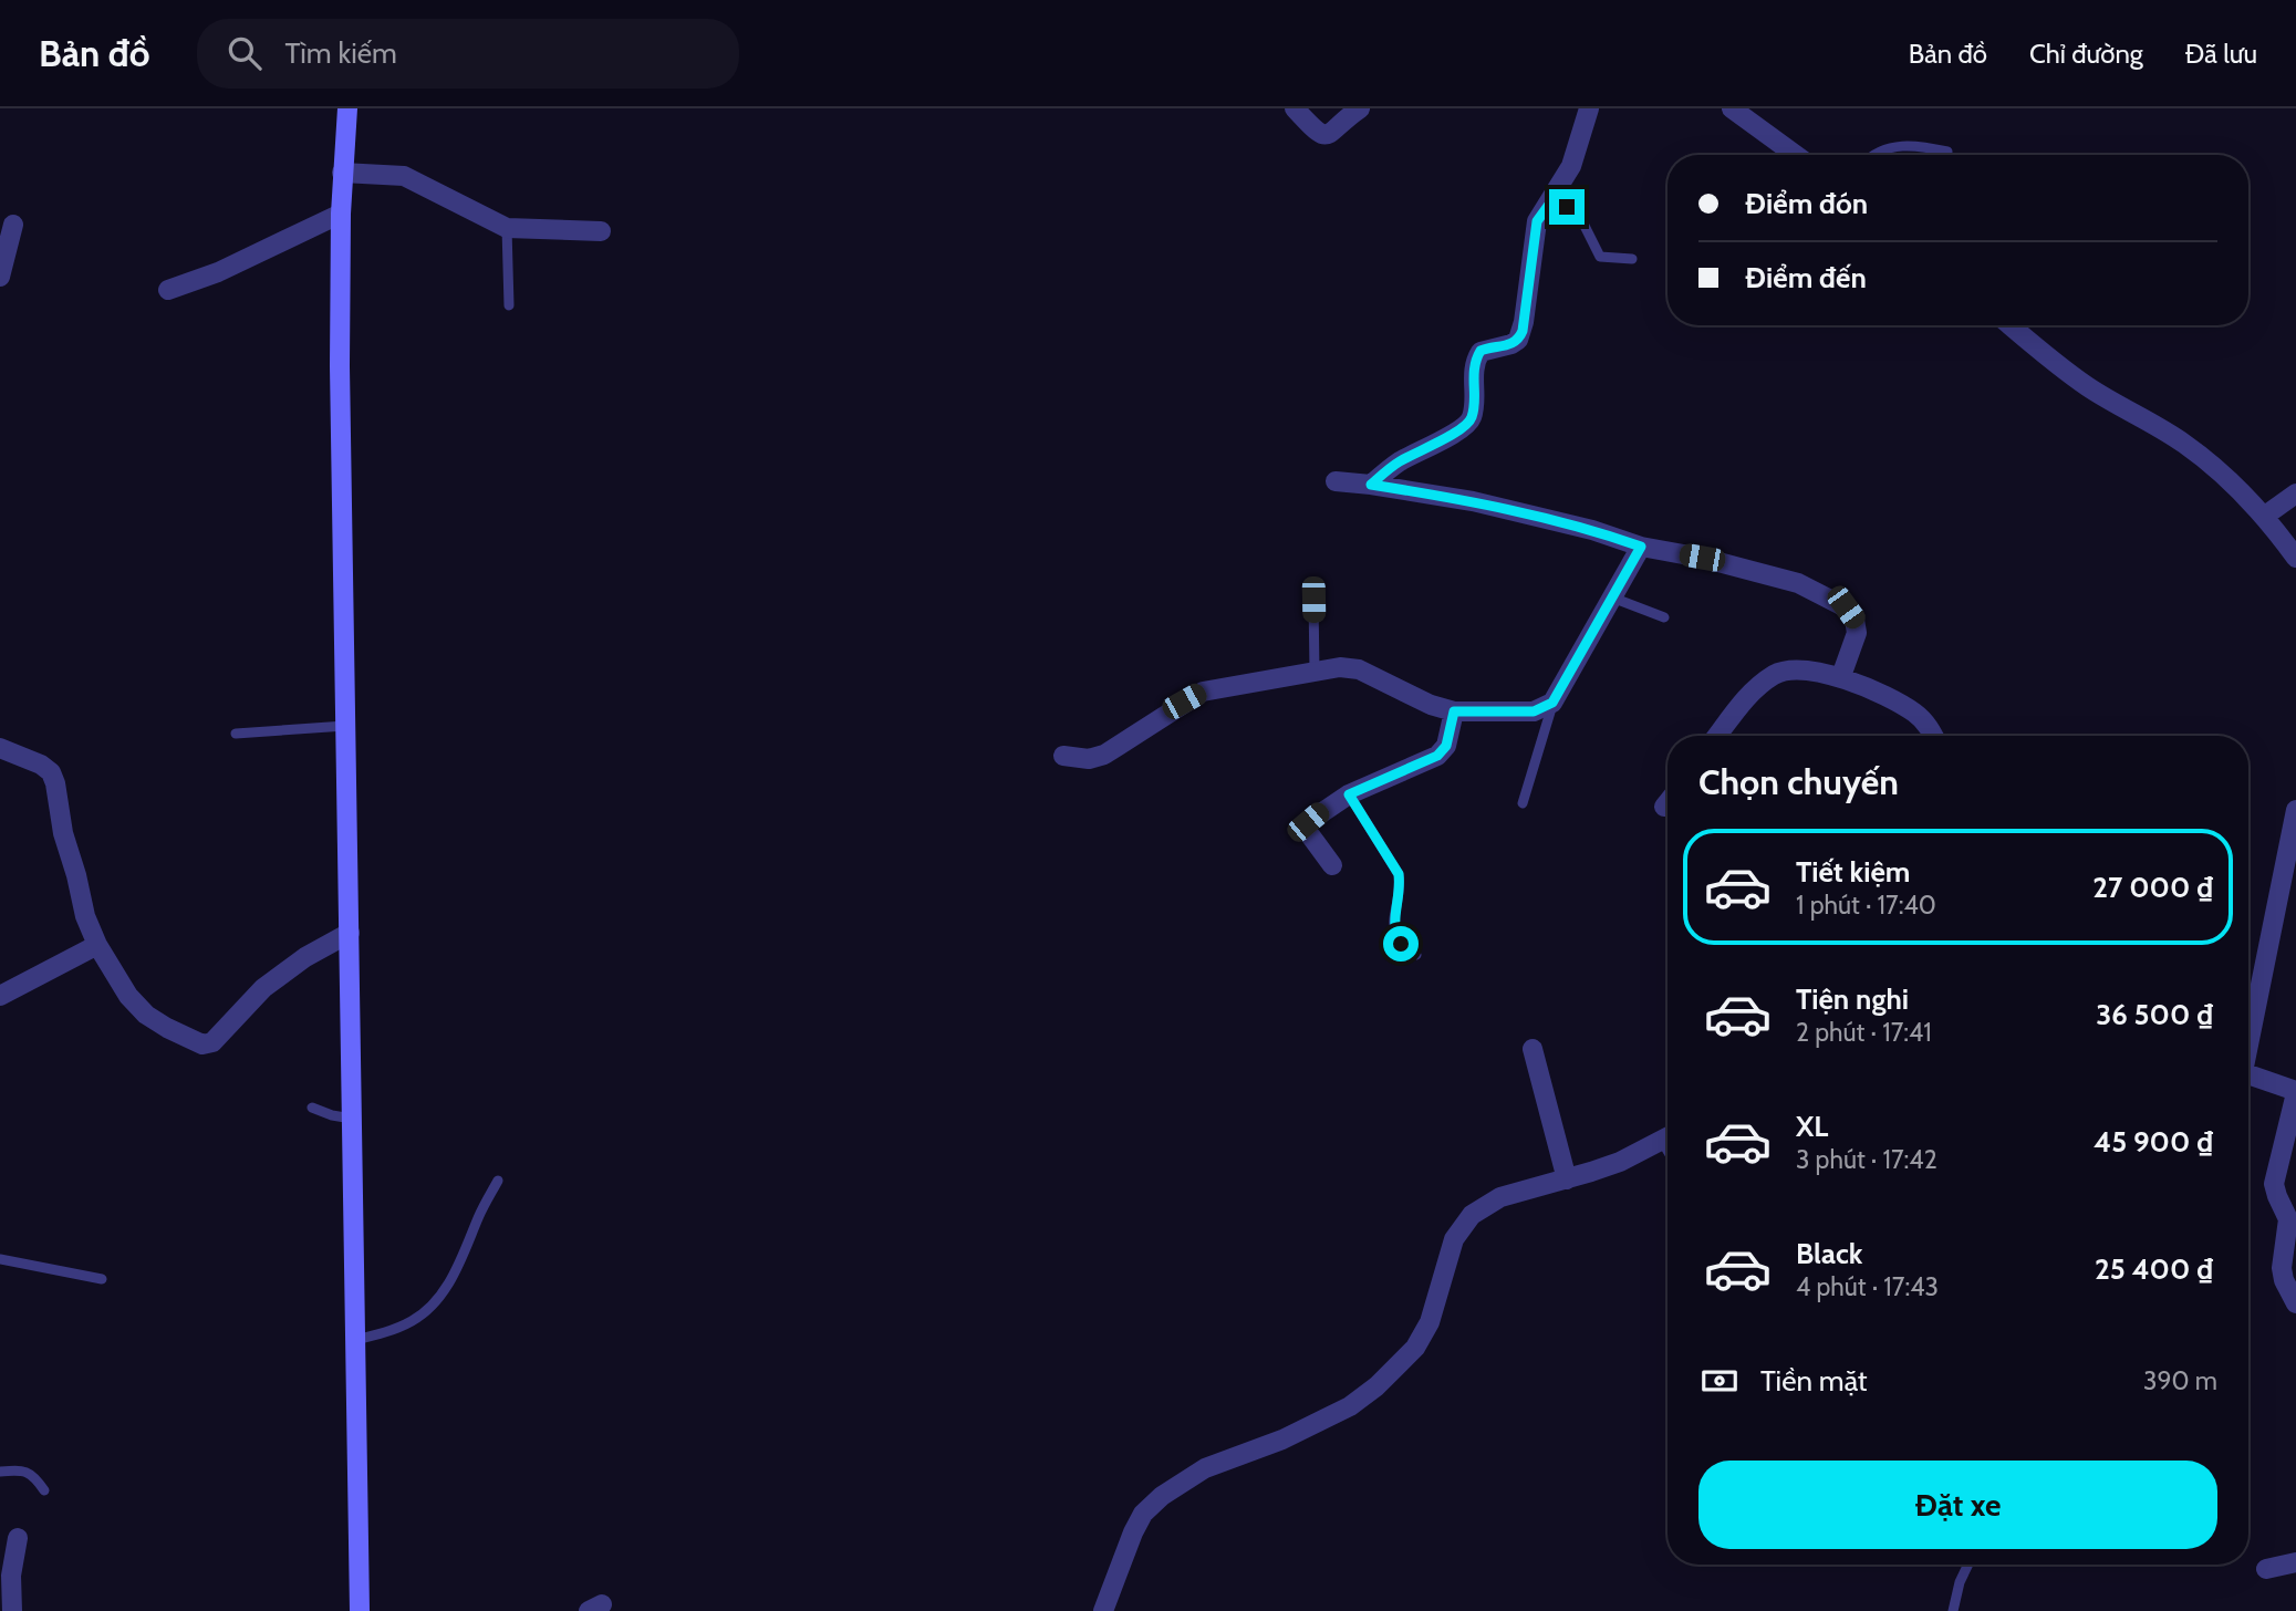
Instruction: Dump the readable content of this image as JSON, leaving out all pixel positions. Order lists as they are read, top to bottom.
{
  "page": {
    "header": "Bản đồ",
    "search": "Tìm kiếm",
    "nav": ["Bản đồ", "Chỉ đường", "Đã lưu"],
    "banner": ["Điểm đón", "Điểm đến"],
    "heading": "Chọn chuyến",
    "list": [
      {
        "name": "Tiết kiệm",
        "note": "1 phút · 17:40",
        "value": "27 000 ₫"
      },
      {
        "name": "Tiện nghi",
        "note": "2 phút · 17:41",
        "value": "36 500 ₫"
      },
      {
        "name": "XL",
        "note": "3 phút · 17:42",
        "value": "45 900 ₫"
      },
      {
        "name": "Black",
        "note": "4 phút · 17:43",
        "value": "25 400 ₫"
      }
    ],
    "pay": ["Tiền mặt", "390 m"],
    "buttons": "Đặt xe"
  }
}
